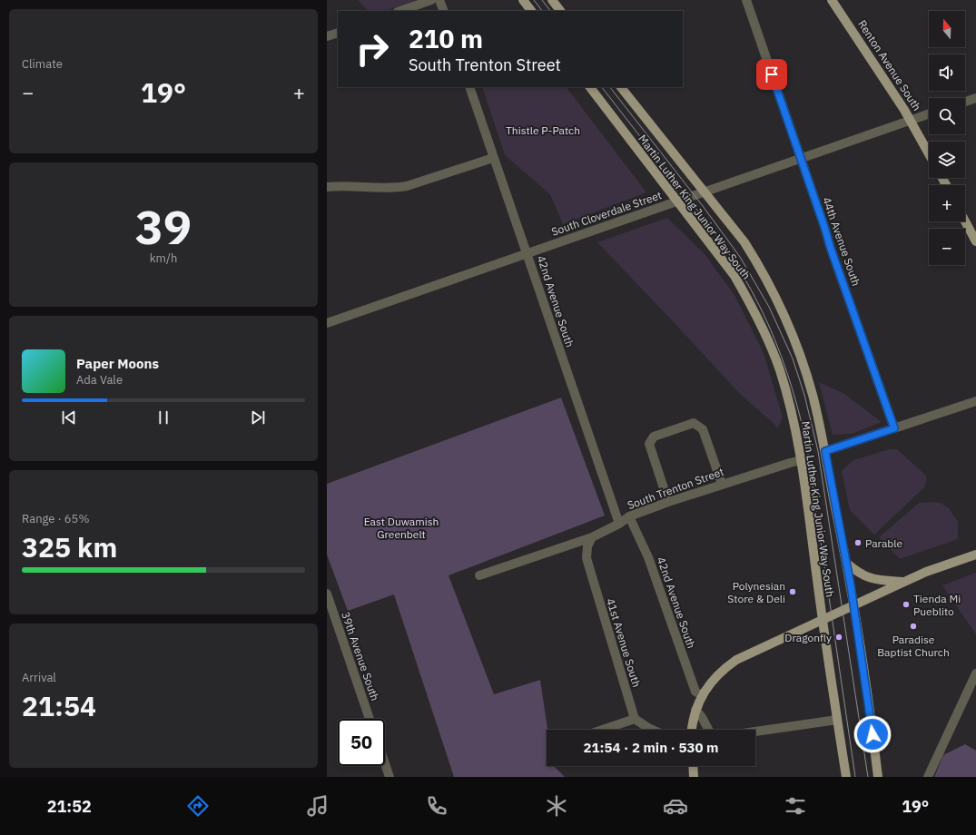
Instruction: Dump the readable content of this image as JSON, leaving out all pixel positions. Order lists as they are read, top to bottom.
{
  "streets": {
    "main road": ["Renton Avenue South", "Martin Luther King Junior Way South"],
    "street": [
      "South Cloverdale Street",
      "44th Avenue South",
      "42nd Avenue South",
      "South Trenton Street",
      "41st Avenue South",
      "39th Avenue South"
    ]
  },
  "crossings": [
    ["Renton Avenue South", "South Cloverdale Street"],
    ["Martin Luther King Junior Way South", "South Cloverdale Street"],
    ["Martin Luther King Junior Way South", "South Trenton Street"],
    ["South Cloverdale Street", "44th Avenue South"],
    ["South Cloverdale Street", "42nd Avenue South"],
    ["42nd Avenue South", "South Trenton Street"],
    ["South Trenton Street", "41st Avenue South"]
  ],
  "parks": ["Thistle P-Patch", "East Duwamish Greenbelt"],
  "places": [
    "Parable",
    "Polynesian Store & Deli",
    "Tienda Mi Pueblito",
    "Paradise Baptist Church",
    "Dragonfly"
  ],
  "north": "top",
  "page": {
    "tile": [
      "Climate",
      ["39", "km/h"],
      ["Range · 65%", "325 km"],
      ["Arrival", "21:54"]
    ],
    "map_buttons": ["+", "−"],
    "turn": ["210 m", "South Trenton Street"],
    "heat": ["−", "19°", "+"],
    "song": ["Paper Moons", "Ada Vale"],
    "limit": "50",
    "trip": "21:54 · 2 min · 530 m",
    "tabs": ["21:52", "19°"]
  }
}
